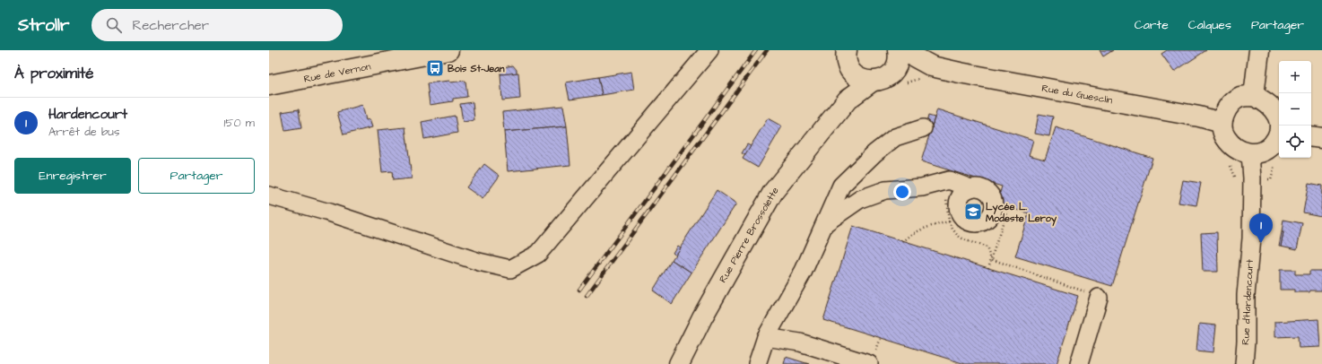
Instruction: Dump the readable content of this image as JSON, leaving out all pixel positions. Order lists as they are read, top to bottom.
{
  "streets": {
    "main road": ["Rue de Vernon", "Rue du Guesclin", "Rue Pierre Brossolette"],
    "street": ["Rue d'Hardencourt"]
  },
  "places": {
    "bus stop": ["Bois St-Jean"],
    "school or university": ["Lycée L. Modeste Leroy"]
  },
  "page": {
    "header": "Strollr",
    "search": "Rechercher",
    "nav": ["Carte", "Calques", "Partager"],
    "heading": "À proximité",
    "map_buttons": ["+", "−"],
    "list": [
      {
        "mark": "1",
        "name": "Hardencourt",
        "note": "Arrêt de bus",
        "value": "150 m"
      }
    ],
    "buttons": ["Enregistrer", "Partager"],
    "pins": "1"
  }
}
